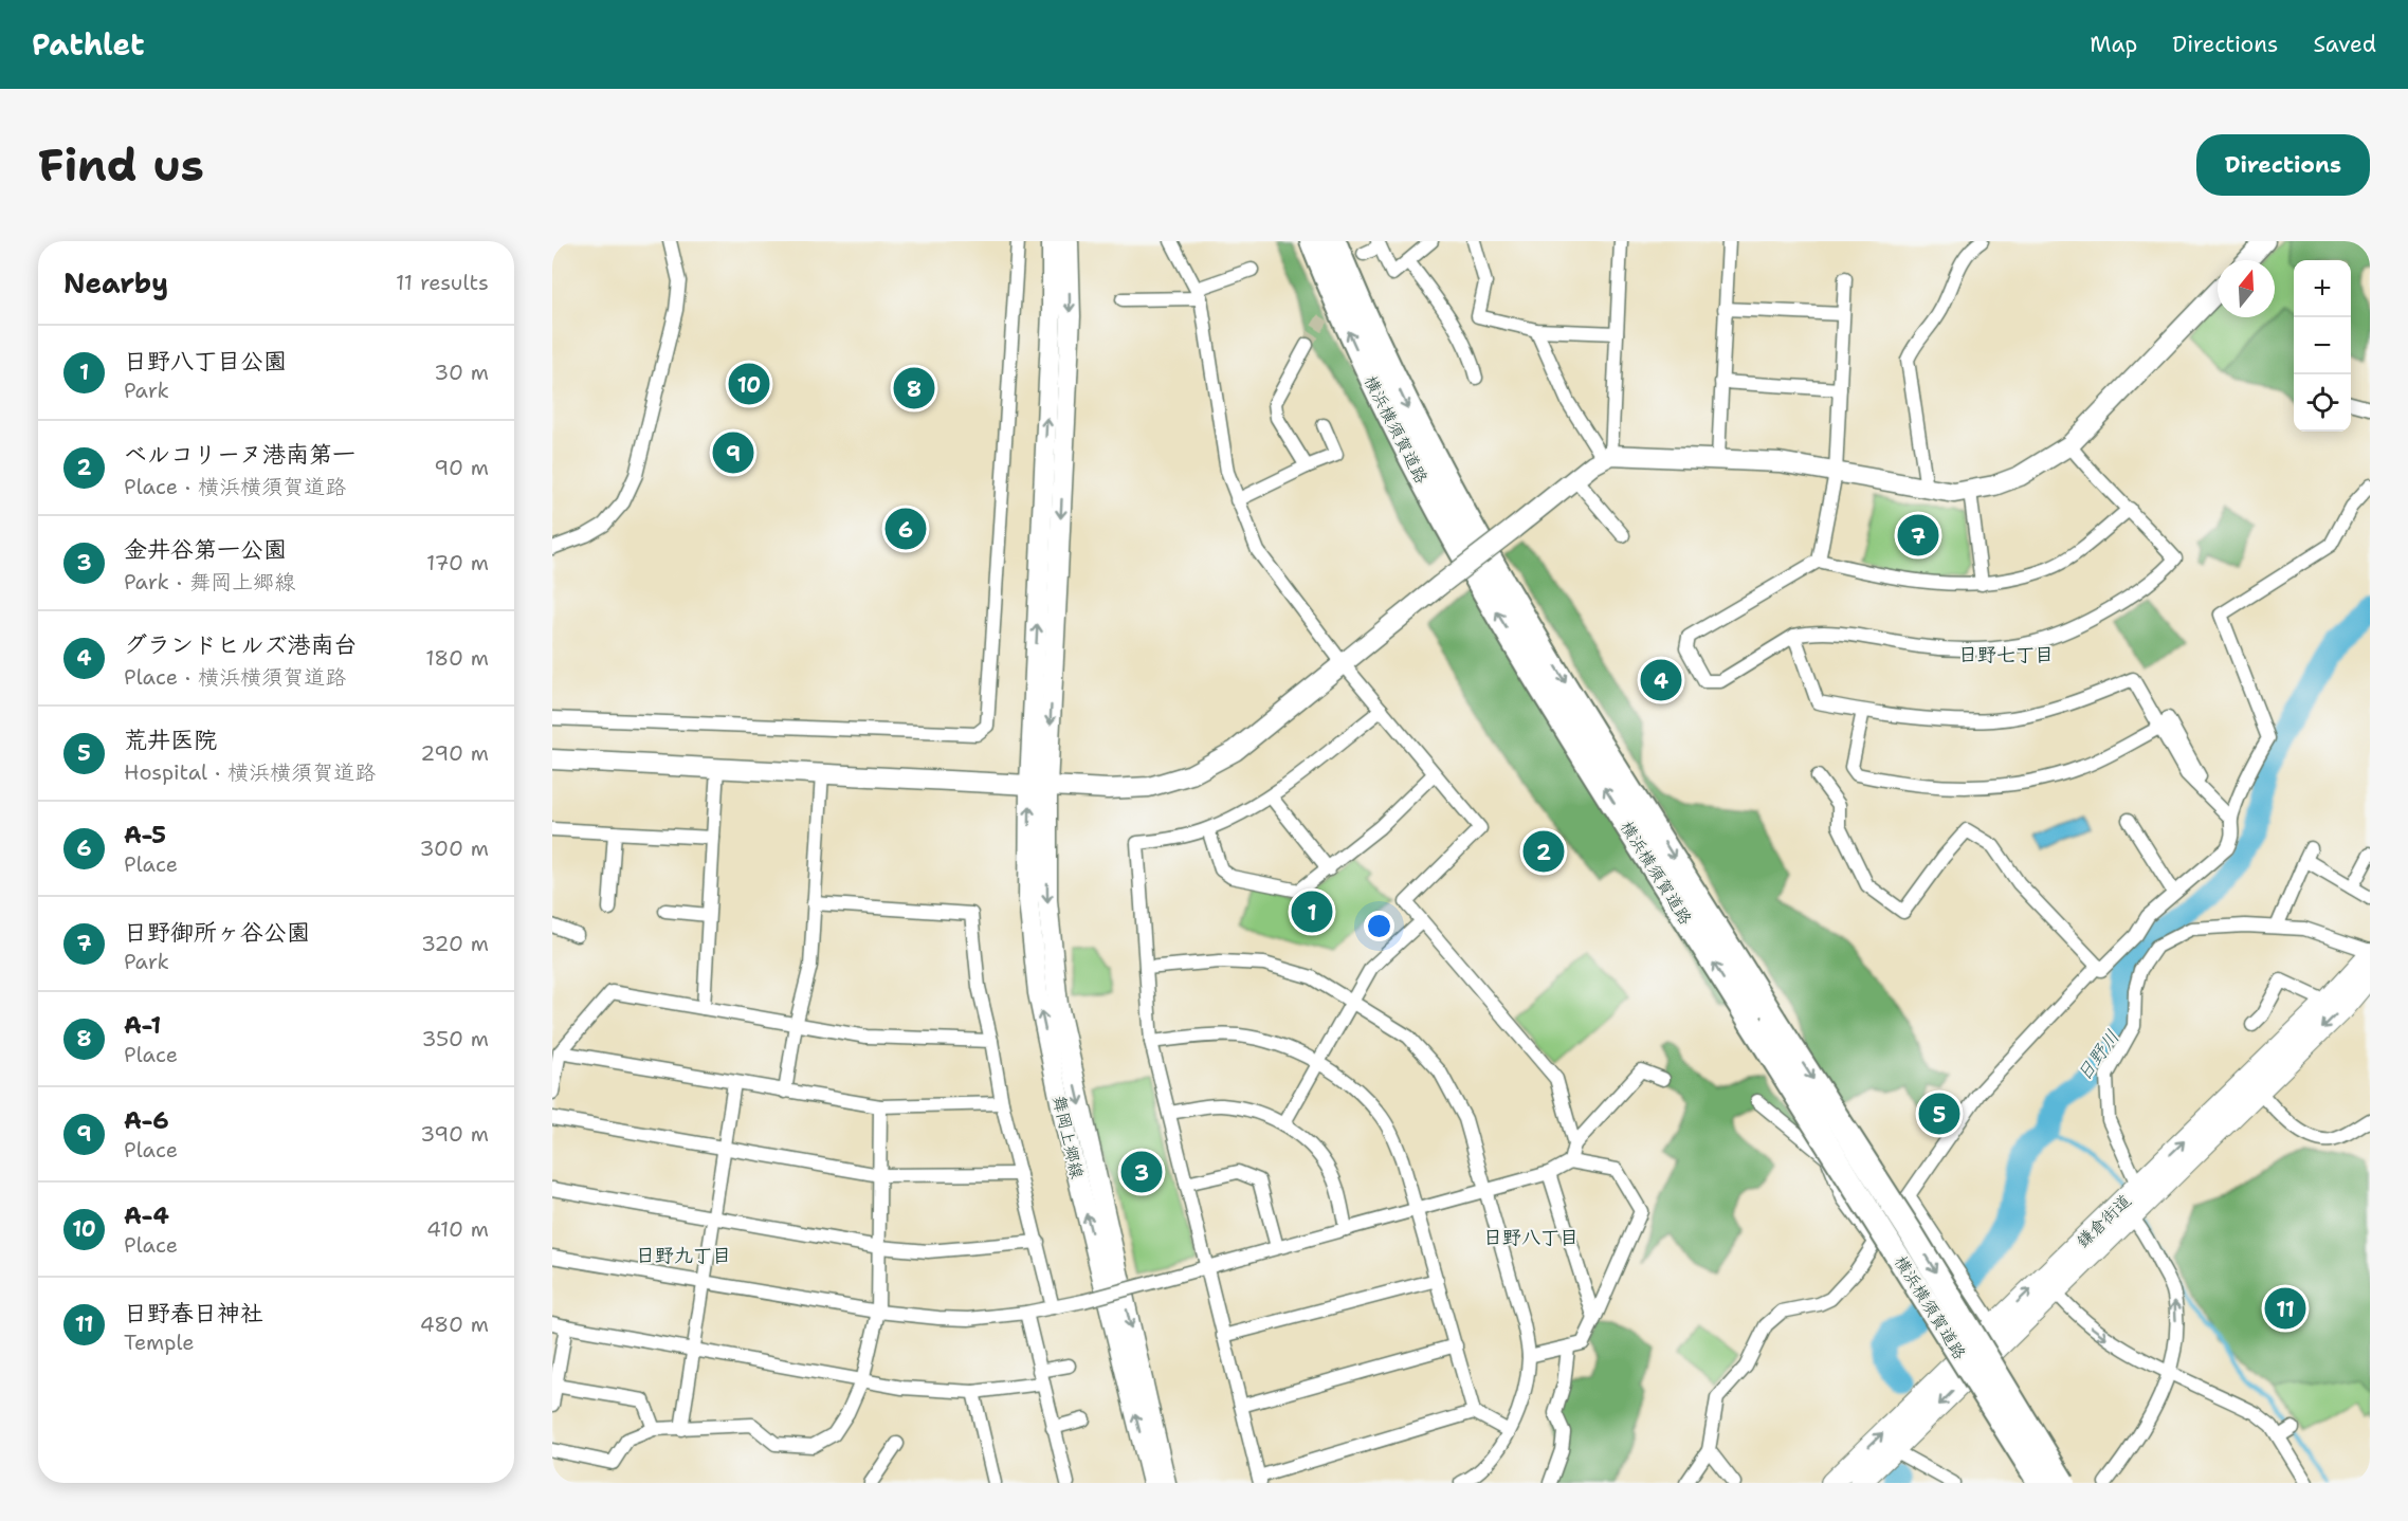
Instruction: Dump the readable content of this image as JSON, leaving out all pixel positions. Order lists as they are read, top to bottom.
{
  "streets": {
    "highway": ["横浜横須賀道路"],
    "main road": ["鎌倉街道"],
    "street": ["舞岡上郷線"]
  },
  "districts": ["日野七丁目", "日野八丁目", "日野九丁目"],
  "water": ["日野川"],
  "north": "top",
  "page": {
    "header": "Pathlet",
    "nav": ["Map", "Directions", "Saved"],
    "buttons": "Directions",
    "title": "Find us",
    "heading": ["Nearby", "11 results"],
    "map_buttons": ["+", "−"],
    "list": [
      {
        "mark": "1",
        "name": "日野八丁目公園",
        "note": "Park",
        "value": "30 m"
      },
      {
        "mark": "2",
        "name": "ベルコリーヌ港南第一",
        "note": "Place · 横浜横須賀道路",
        "value": "90 m"
      },
      {
        "mark": "3",
        "name": "金井谷第一公園",
        "note": "Park · 舞岡上郷線",
        "value": "170 m"
      },
      {
        "mark": "4",
        "name": "グランドヒルズ港南台",
        "note": "Place · 横浜横須賀道路",
        "value": "180 m"
      },
      {
        "mark": "5",
        "name": "荒井医院",
        "note": "Hospital · 横浜横須賀道路",
        "value": "290 m"
      },
      {
        "mark": "6",
        "name": "A-5",
        "note": "Place",
        "value": "300 m"
      },
      {
        "mark": "7",
        "name": "日野御所ヶ谷公園",
        "note": "Park",
        "value": "320 m"
      },
      {
        "mark": "8",
        "name": "A-1",
        "note": "Place",
        "value": "350 m"
      },
      {
        "mark": "9",
        "name": "A-6",
        "note": "Place",
        "value": "390 m"
      },
      {
        "mark": "10",
        "name": "A-4",
        "note": "Place",
        "value": "410 m"
      },
      {
        "mark": "11",
        "name": "日野春日神社",
        "note": "Temple",
        "value": "480 m"
      }
    ],
    "pins": [
      "10",
      "8",
      "9",
      "6",
      "7",
      "4",
      "2",
      "1",
      "5",
      "3",
      "11"
    ]
  }
}
